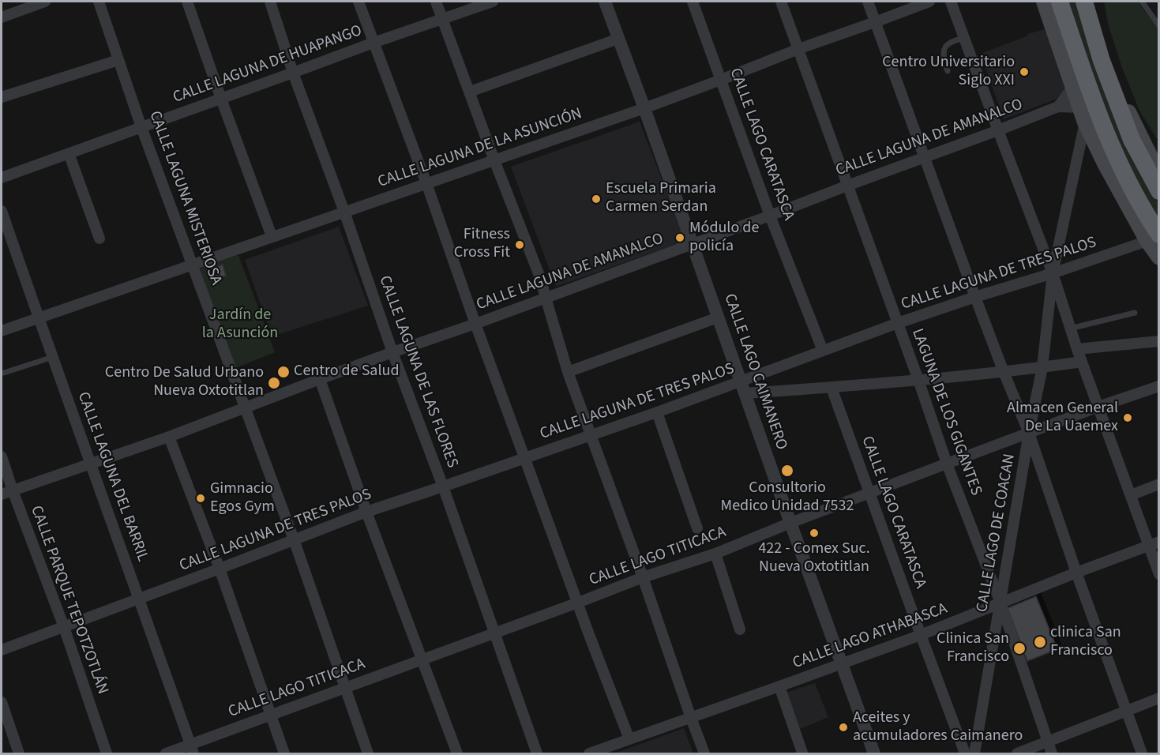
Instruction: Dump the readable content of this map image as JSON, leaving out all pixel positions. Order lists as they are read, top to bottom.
{
  "streets": {
    "street": [
      "CALLE LAGUNA DE HUAPANGO",
      "CALLE LAGUNA DE AMANALCO",
      "CALLE LAGO CARATASCA",
      "CALLE LAGUNA DE LA ASUNCIÓN",
      "CALLE LAGUNA MISTERIOSA",
      "CALLE LAGUNA DE TRES PALOS",
      "CALLE LAGUNA DE LAS FLORES",
      "CALLE LAGO CAIMANERO",
      "LAGUNA DE LOS GIGANTES",
      "CALLE LAGUNA DEL BARRIL",
      "CALLE LAGO DE COACAN",
      "CALLE LAGO TITICACA",
      "CALLE PARQUE TEPOTZOTLÁN",
      "CALLE LAGO ATHABASCA"
    ]
  },
  "crossings": [
    ["CALLE LAGUNA DE HUAPANGO", "CALLE LAGUNA MISTERIOSA"],
    ["CALLE LAGUNA DE HUAPANGO", "CALLE LAGUNA DE LAS FLORES"],
    ["CALLE LAGUNA DE AMANALCO", "CALLE LAGO CARATASCA"],
    ["CALLE LAGUNA DE AMANALCO", "CALLE LAGUNA MISTERIOSA"],
    ["CALLE LAGUNA DE AMANALCO", "CALLE LAGUNA DE LAS FLORES"],
    ["CALLE LAGUNA DE AMANALCO", "CALLE LAGO CAIMANERO"],
    ["CALLE LAGUNA DE AMANALCO", "LAGUNA DE LOS GIGANTES"],
    ["CALLE LAGUNA DE AMANALCO", "CALLE LAGUNA DEL BARRIL"],
    ["CALLE LAGUNA DE AMANALCO", "CALLE PARQUE TEPOTZOTLÁN"],
    ["CALLE LAGO CARATASCA", "CALLE LAGUNA DE LA ASUNCIÓN"],
    ["CALLE LAGO CARATASCA", "CALLE LAGUNA DE TRES PALOS"],
    ["CALLE LAGO CARATASCA", "CALLE LAGO TITICACA"],
    ["CALLE LAGO CARATASCA", "CALLE LAGO ATHABASCA"],
    ["CALLE LAGUNA DE LA ASUNCIÓN", "CALLE LAGUNA MISTERIOSA"],
    ["CALLE LAGUNA DE LA ASUNCIÓN", "CALLE LAGUNA DE LAS FLORES"],
    ["CALLE LAGUNA DE LA ASUNCIÓN", "CALLE LAGO CAIMANERO"],
    ["CALLE LAGUNA DE LA ASUNCIÓN", "LAGUNA DE LOS GIGANTES"],
    ["CALLE LAGUNA DE LA ASUNCIÓN", "CALLE LAGUNA DEL BARRIL"],
    ["CALLE LAGUNA MISTERIOSA", "CALLE LAGUNA DE TRES PALOS"],
    ["CALLE LAGUNA MISTERIOSA", "CALLE LAGO TITICACA"],
    ["CALLE LAGUNA DE TRES PALOS", "CALLE LAGUNA DE LAS FLORES"],
    ["CALLE LAGUNA DE TRES PALOS", "CALLE LAGO CAIMANERO"],
    ["CALLE LAGUNA DE TRES PALOS", "LAGUNA DE LOS GIGANTES"],
    ["CALLE LAGUNA DE TRES PALOS", "CALLE LAGUNA DEL BARRIL"],
    ["CALLE LAGUNA DE TRES PALOS", "CALLE LAGO DE COACAN"],
    ["CALLE LAGUNA DE TRES PALOS", "CALLE PARQUE TEPOTZOTLÁN"],
    ["CALLE LAGUNA DE LAS FLORES", "CALLE LAGO TITICACA"],
    ["CALLE LAGO CAIMANERO", "CALLE LAGO TITICACA"],
    ["CALLE LAGO CAIMANERO", "CALLE LAGO ATHABASCA"],
    ["LAGUNA DE LOS GIGANTES", "CALLE LAGO DE COACAN"],
    ["LAGUNA DE LOS GIGANTES", "CALLE LAGO TITICACA"],
    ["LAGUNA DE LOS GIGANTES", "CALLE LAGO ATHABASCA"],
    ["CALLE LAGUNA DEL BARRIL", "CALLE LAGO TITICACA"],
    ["CALLE LAGO DE COACAN", "CALLE LAGO TITICACA"],
    ["CALLE LAGO DE COACAN", "CALLE LAGO ATHABASCA"]
  ],
  "parks": ["Jardín de la Asunción"],
  "places": [
    "Centro Universitario Siglo XXI",
    "Escuela Primaria Carmen Serdan",
    "Módulo de policía",
    "Fitness Cross Fit",
    "Centro de Salud",
    "Centro De Salud Urbano Nueva Oxtotitlan",
    "Almacen General De La Uaemex",
    "Consultorio Medico Unidad 7532",
    "Gimnacio Egos Gym",
    "422 - Comex Suc. Nueva Oxtotitlan",
    "clinica San Francisco",
    "Clinica San Francisco",
    "Aceites y acumuladores Caimanero"
  ]
}
